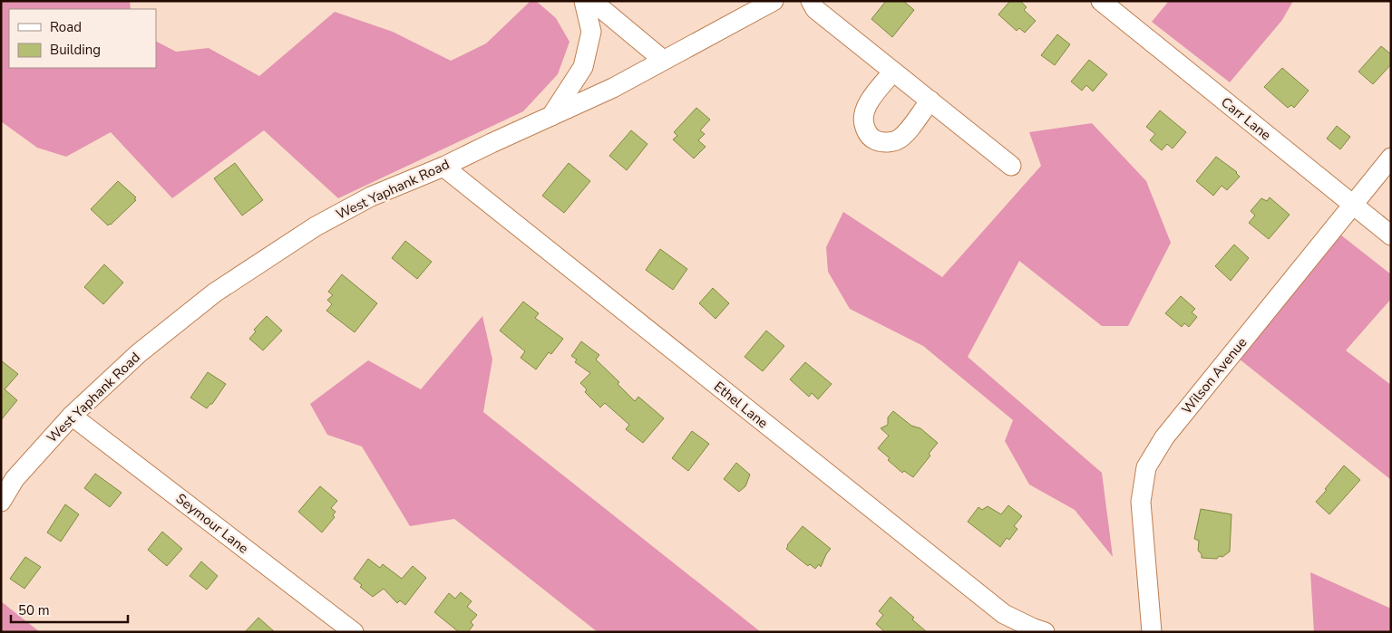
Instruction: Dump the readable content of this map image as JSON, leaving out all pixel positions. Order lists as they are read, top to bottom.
{
  "streets": {
    "street": [
      "Carr Lane",
      "West Yaphank Road",
      "Wilson Avenue",
      "Ethel Lane",
      "Seymour Lane"
    ]
  },
  "crossings": [
    ["Carr Lane", "Wilson Avenue"],
    ["West Yaphank Road", "Ethel Lane"],
    ["West Yaphank Road", "Seymour Lane"]
  ],
  "legend": ["Road", "Building"],
  "scale_bar": "50 m"
}
